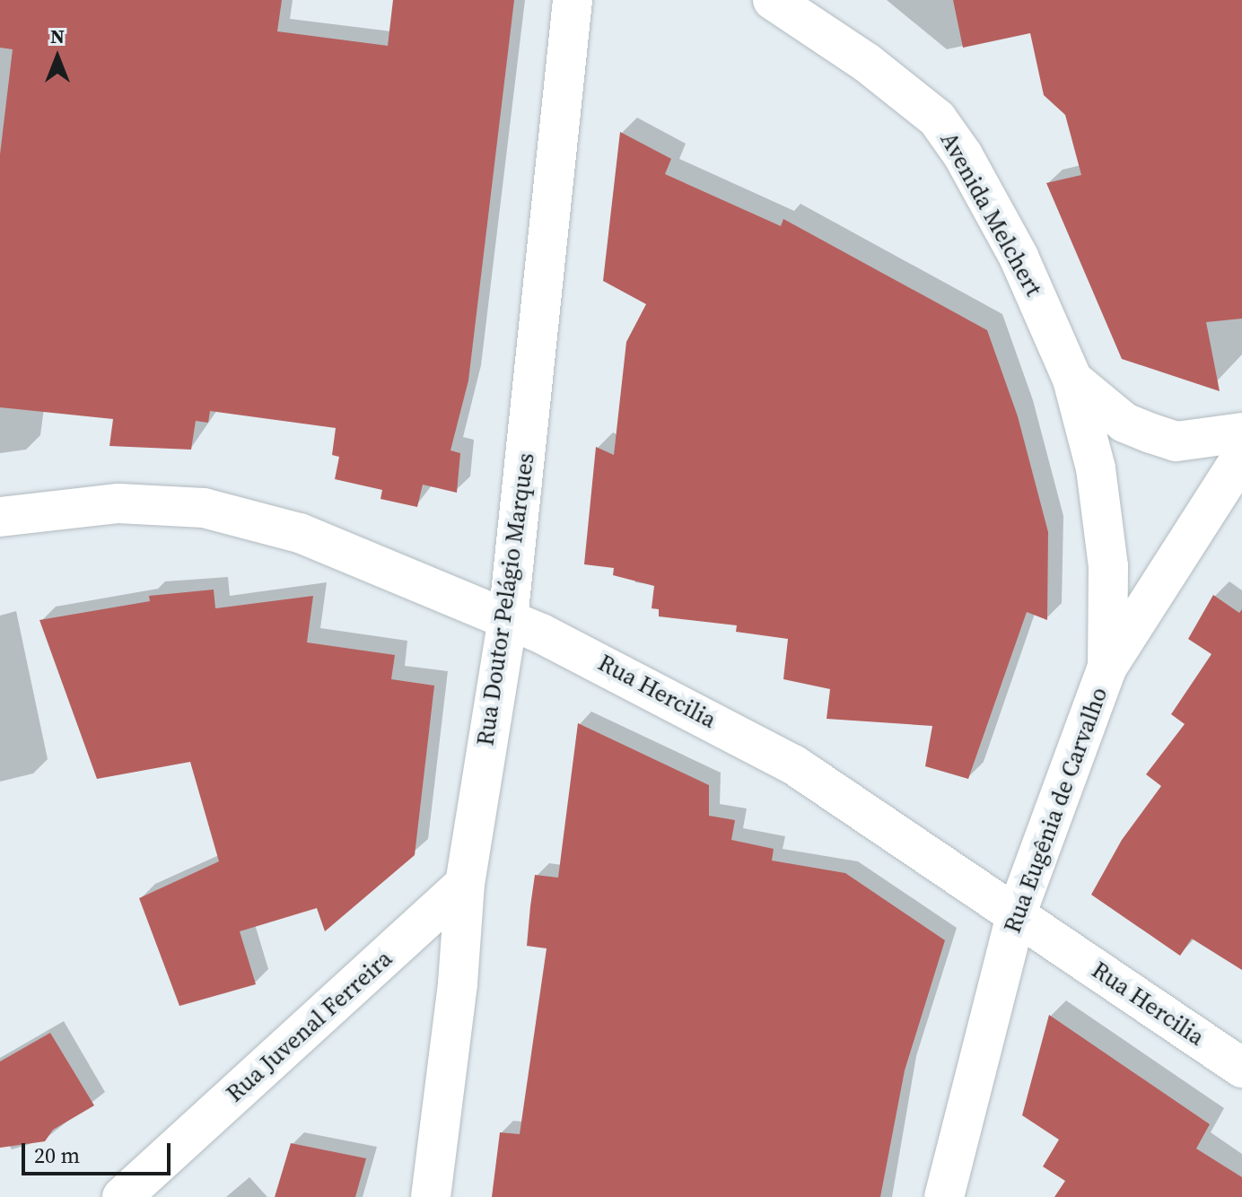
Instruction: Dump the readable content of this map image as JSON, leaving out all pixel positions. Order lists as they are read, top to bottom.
{
  "streets": {
    "street": [
      "Avenida Melchert",
      "Rua Doutor Pelágio Marques",
      "Rua Hercilia",
      "Rua Eugênia de Carvalho",
      "Rua Juvenal Ferreira"
    ]
  },
  "crossings": [
    ["Avenida Melchert", "Rua Eugênia de Carvalho"],
    ["Rua Doutor Pelágio Marques", "Rua Hercilia"],
    ["Rua Doutor Pelágio Marques", "Rua Juvenal Ferreira"],
    ["Rua Hercilia", "Rua Eugênia de Carvalho"]
  ],
  "scale_bar": "20 m",
  "north": "top"
}
